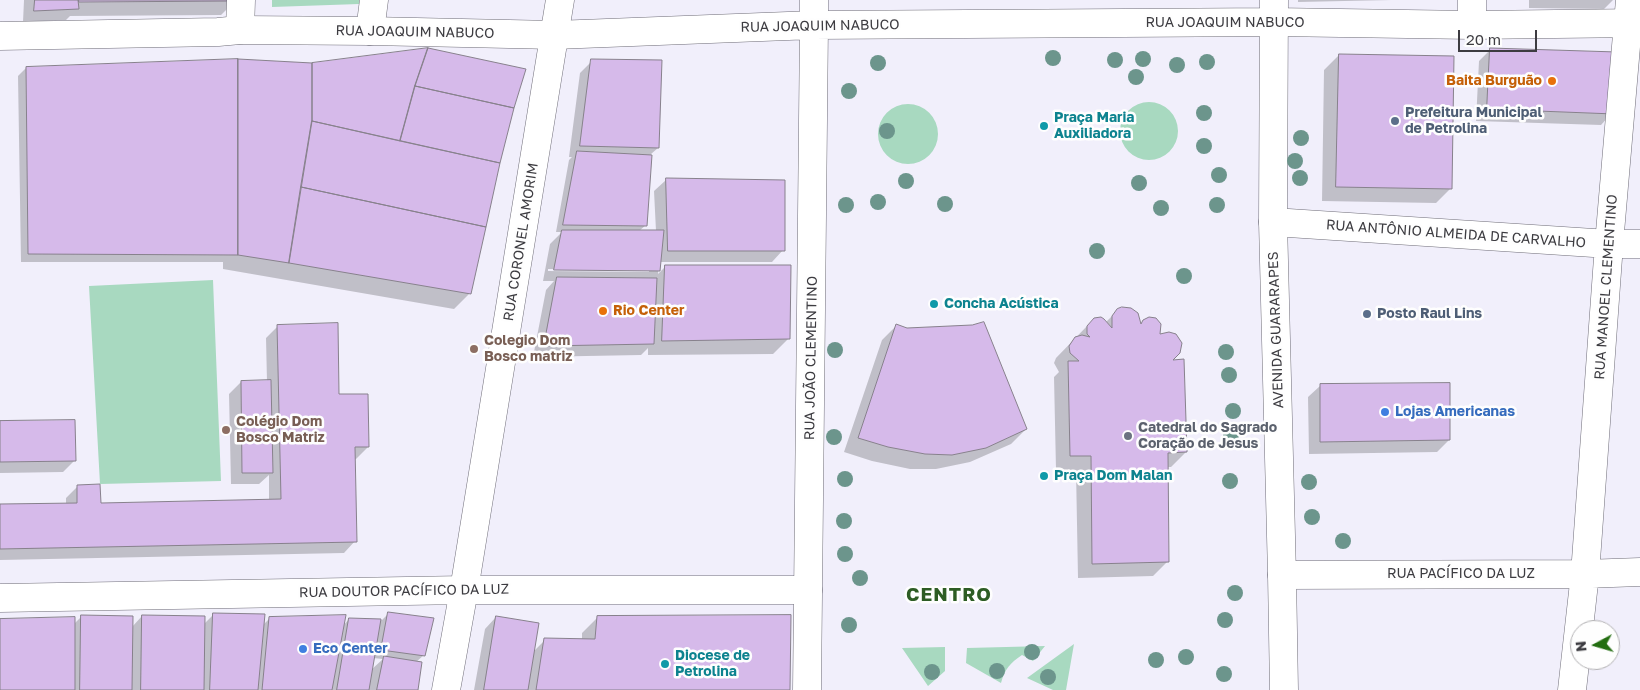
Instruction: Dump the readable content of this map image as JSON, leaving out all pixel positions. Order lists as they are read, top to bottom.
{
  "streets": {
    "street": [
      "RUA JOAQUIM NABUCO",
      "RUA ANTÔNIO ALMEIDA DE CARVALHO",
      "RUA CORONEL AMORIM",
      "RUA MANOEL CLEMENTINO",
      "AVENIDA GUARARAPES",
      "RUA JOÃO CLEMENTINO",
      "RUA PACÍFICO DA LUZ",
      "RUA DOUTOR PACÍFICO DA LUZ"
    ]
  },
  "crossings": [
    ["RUA JOAQUIM NABUCO", "RUA CORONEL AMORIM"],
    ["RUA JOAQUIM NABUCO", "RUA MANOEL CLEMENTINO"],
    ["RUA JOAQUIM NABUCO", "AVENIDA GUARARAPES"],
    ["RUA JOAQUIM NABUCO", "RUA JOÃO CLEMENTINO"],
    ["RUA ANTÔNIO ALMEIDA DE CARVALHO", "RUA MANOEL CLEMENTINO"],
    ["RUA ANTÔNIO ALMEIDA DE CARVALHO", "AVENIDA GUARARAPES"],
    ["RUA CORONEL AMORIM", "RUA DOUTOR PACÍFICO DA LUZ"],
    ["RUA MANOEL CLEMENTINO", "RUA PACÍFICO DA LUZ"],
    ["AVENIDA GUARARAPES", "RUA PACÍFICO DA LUZ"],
    ["RUA JOÃO CLEMENTINO", "RUA DOUTOR PACÍFICO DA LUZ"]
  ],
  "districts": ["CENTRO"],
  "places": [
    "Baita Burguão",
    "Prefeitura Municipal de Petrolina",
    "Praça Maria Auxiliadora",
    "Concha Acústica",
    "Rio Center",
    "Posto Raul Lins",
    "Colegio Dom Bosco matriz",
    "Lojas Americanas",
    "Colégio Dom Bosco Matriz",
    "Catedral do Sagrado Coração de Jesus",
    "Praça Dom Malan",
    "Eco Center",
    "Diocese de Petrolina"
  ],
  "scale_bar": "20 m",
  "north": "left"
}
